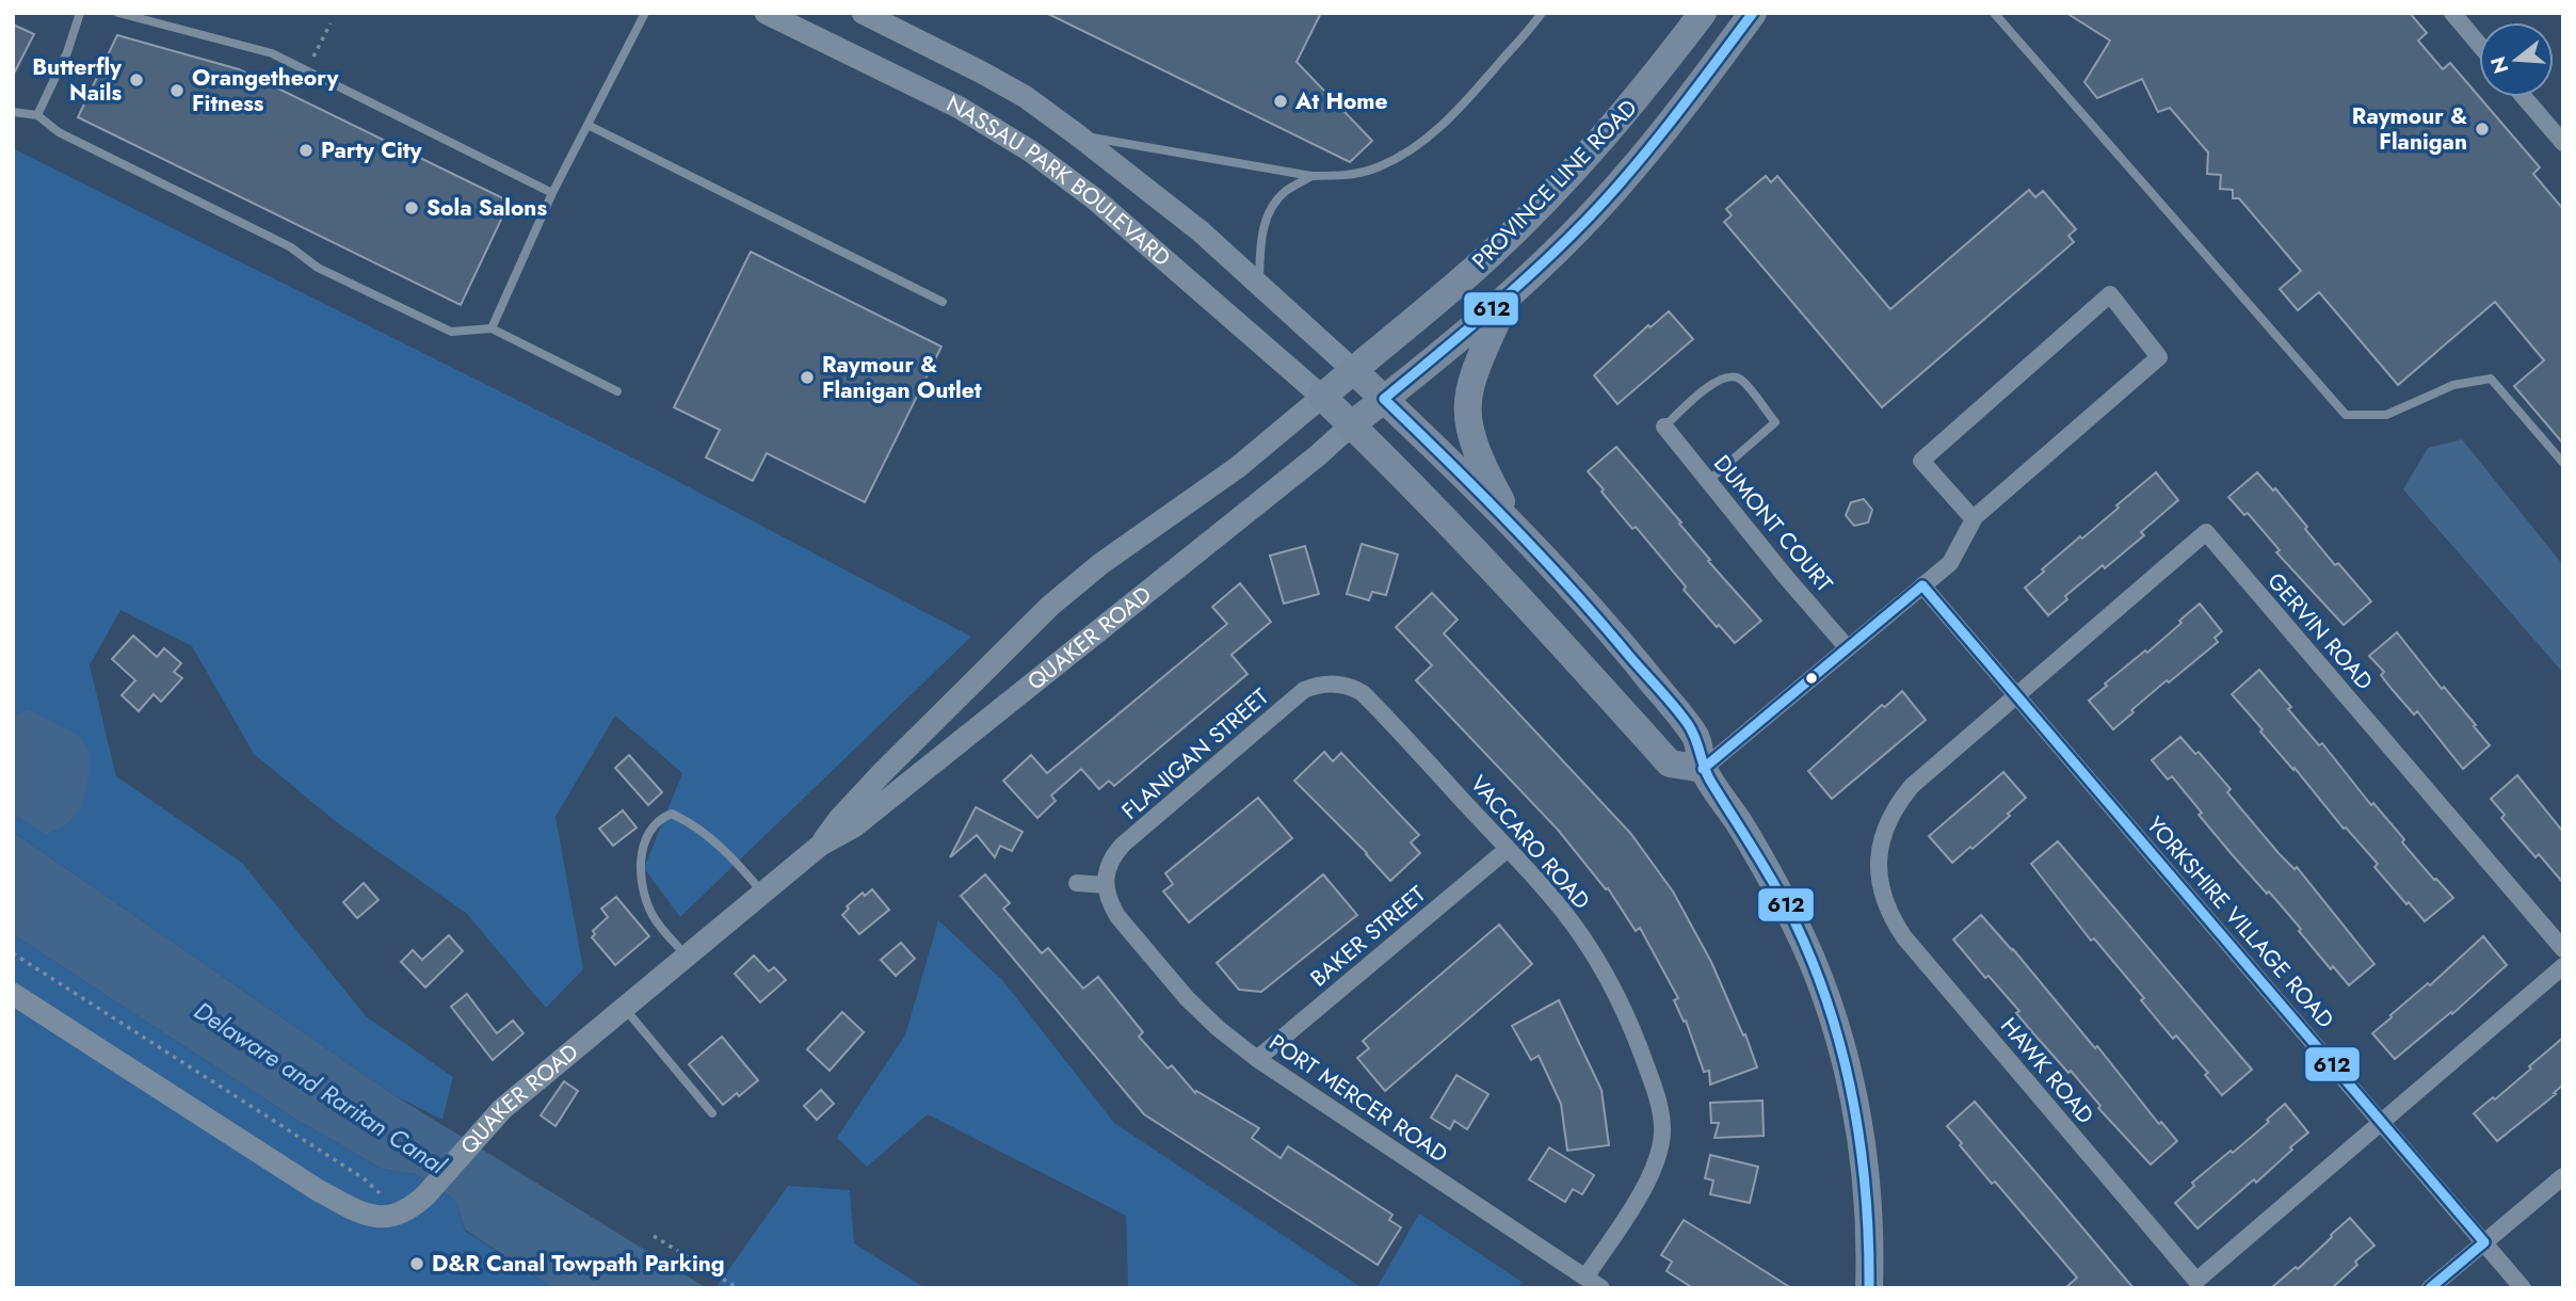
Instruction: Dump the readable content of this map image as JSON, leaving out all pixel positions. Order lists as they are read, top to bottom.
{
  "streets": {
    "main road": ["PROVINCE LINE ROAD"],
    "street": [
      "NASSAU PARK BOULEVARD",
      "DUMONT COURT",
      "GERVIN ROAD",
      "QUAKER ROAD",
      "FLANIGAN STREET",
      "VACCARO ROAD",
      "YORKSHIRE VILLAGE ROAD",
      "BAKER STREET",
      "HAWK ROAD",
      "PORT MERCER ROAD"
    ]
  },
  "crossings": [
    ["NASSAU PARK BOULEVARD", "PROVINCE LINE ROAD"],
    ["NASSAU PARK BOULEVARD", "QUAKER ROAD"],
    ["PROVINCE LINE ROAD", "QUAKER ROAD"],
    ["GERVIN ROAD", "YORKSHIRE VILLAGE ROAD"],
    ["GERVIN ROAD", "HAWK ROAD"],
    ["FLANIGAN STREET", "VACCARO ROAD"],
    ["FLANIGAN STREET", "PORT MERCER ROAD"],
    ["VACCARO ROAD", "BAKER STREET"],
    ["VACCARO ROAD", "PORT MERCER ROAD"],
    ["YORKSHIRE VILLAGE ROAD", "HAWK ROAD"],
    ["BAKER STREET", "PORT MERCER ROAD"]
  ],
  "water": ["Delaware and Raritan Canal"],
  "places": [
    "Butterfly Nails",
    "Orangetheory Fitness",
    "At Home",
    "Raymour & Flanigan",
    "Party City",
    "Sola Salons",
    "Raymour & Flanigan Outlet",
    "D&R Canal Towpath Parking"
  ],
  "lines": ["transit line 612"],
  "north": "left"
}
